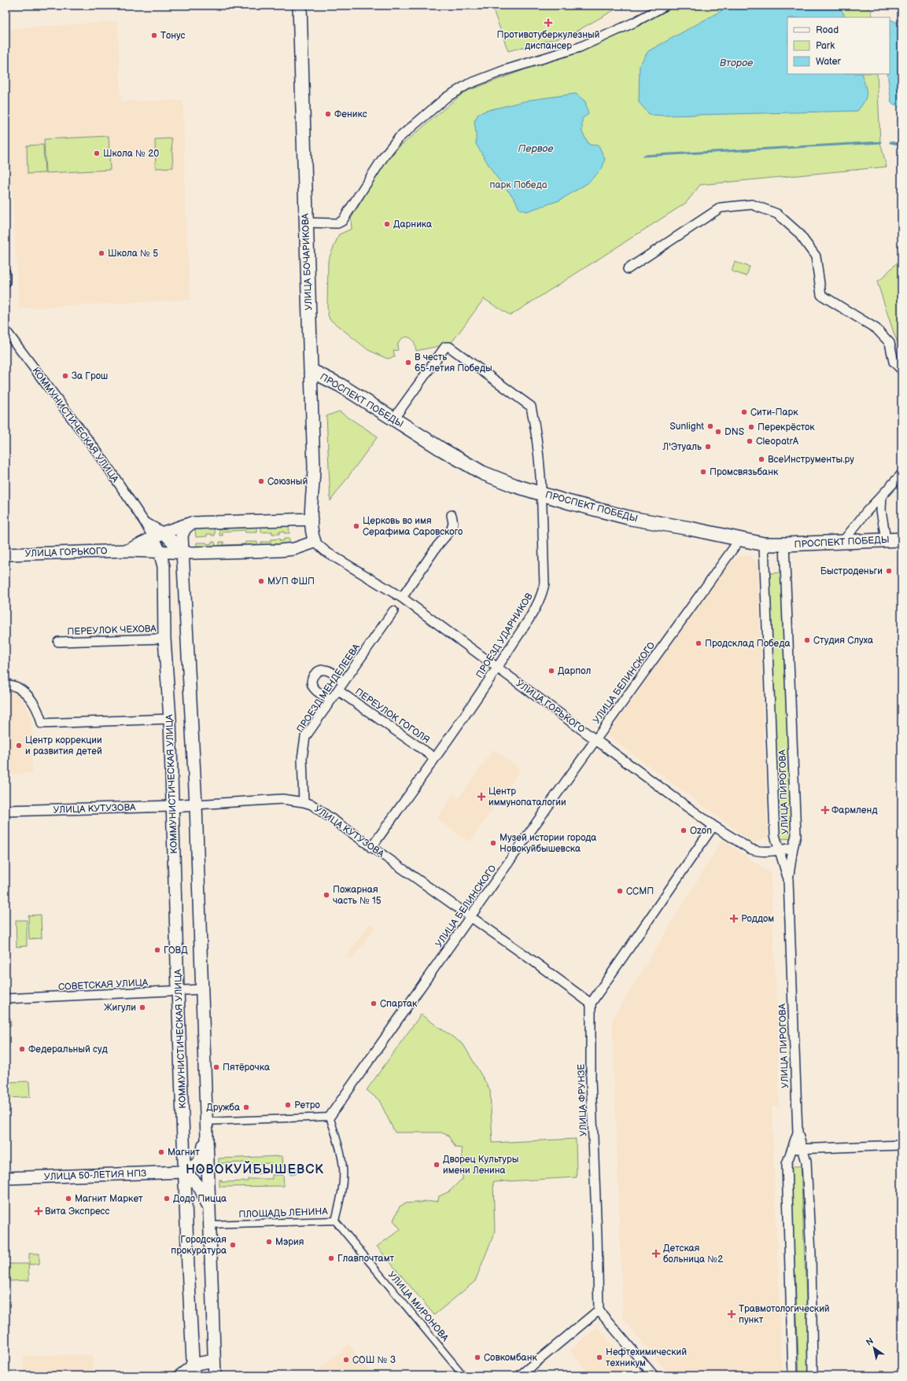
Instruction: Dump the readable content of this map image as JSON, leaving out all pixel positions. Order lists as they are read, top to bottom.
{
  "streets": {
    "main road": [
      "УЛИЦА БОЧАРИКОВА",
      "ПРОСПЕКТ ПОБЕДЫ",
      "КОММУНИСТИЧЕСКАЯ УЛИЦА",
      "УЛИЦА ГОРЬКОГО",
      "УЛИЦА КУТУЗОВА",
      "УЛИЦА 50-ЛЕТИЯ НПЗ"
    ],
    "street": [
      "ПЕРЕУЛОК ЧЕХОВА",
      "ПРОЕЗД УДАРНИКОВ",
      "УЛИЦА БЕЛИНСКОГО",
      "ПРОЕЗД МЕНДЕЛЕЕВА",
      "ПЕРЕУЛОК ГОГОЛЯ",
      "УЛИЦА ПИРОГОВА",
      "СОВЕТСКАЯ УЛИЦА",
      "УЛИЦА ФРУНЗЕ",
      "ПЛОЩАДЬ ЛЕНИНА",
      "УЛИЦА МИРОНОВА"
    ]
  },
  "crossings": [
    ["УЛИЦА БОЧАРИКОВА", "ПРОСПЕКТ ПОБЕДЫ"],
    ["УЛИЦА БОЧАРИКОВА", "УЛИЦА ГОРЬКОГО"],
    ["ПРОСПЕКТ ПОБЕДЫ", "ПРОЕЗД УДАРНИКОВ"],
    ["ПРОСПЕКТ ПОБЕДЫ", "УЛИЦА БЕЛИНСКОГО"],
    ["ПРОСПЕКТ ПОБЕДЫ", "УЛИЦА ПИРОГОВА"],
    ["КОММУНИСТИЧЕСКАЯ УЛИЦА", "УЛИЦА ГОРЬКОГО"],
    ["КОММУНИСТИЧЕСКАЯ УЛИЦА", "ПЕРЕУЛОК ЧЕХОВА"],
    ["КОММУНИСТИЧЕСКАЯ УЛИЦА", "УЛИЦА КУТУЗОВА"],
    ["КОММУНИСТИЧЕСКАЯ УЛИЦА", "СОВЕТСКАЯ УЛИЦА"],
    ["КОММУНИСТИЧЕСКАЯ УЛИЦА", "УЛИЦА 50-ЛЕТИЯ НПЗ"],
    ["УЛИЦА ГОРЬКОГО", "ПРОЕЗД УДАРНИКОВ"],
    ["УЛИЦА ГОРЬКОГО", "УЛИЦА БЕЛИНСКОГО"],
    ["УЛИЦА ГОРЬКОГО", "УЛИЦА ПИРОГОВА"],
    ["ПРОЕЗД УДАРНИКОВ", "ПЕРЕУЛОК ГОГОЛЯ"],
    ["ПРОЕЗД УДАРНИКОВ", "УЛИЦА КУТУЗОВА"],
    ["УЛИЦА БЕЛИНСКОГО", "УЛИЦА КУТУЗОВА"],
    ["УЛИЦА БЕЛИНСКОГО", "ПЛОЩАДЬ ЛЕНИНА"],
    ["ПРОЕЗД МЕНДЕЛЕЕВА", "ПЕРЕУЛОК ГОГОЛЯ"],
    ["ПРОЕЗД МЕНДЕЛЕЕВА", "УЛИЦА КУТУЗОВА"],
    ["УЛИЦА КУТУЗОВА", "УЛИЦА ФРУНЗЕ"],
    ["ПЛОЩАДЬ ЛЕНИНА", "УЛИЦА МИРОНОВА"]
  ],
  "districts": ["НОВОКУЙБЫШЕВСК"],
  "water": ["Второе", "Первое"],
  "parks": ["парк Победa"],
  "places": {
    "health": [
      "Противотуберкулезный диспансер",
      "Центр иммунопаталогии",
      "Фармленд",
      "Роддом",
      "Вита Экспресс",
      "Детская больница №2",
      "Травмотологический пункт"
    ],
    "other": [
      "Тонус",
      "Феникс",
      "Школа № 20",
      "Дарника",
      "Школа № 5",
      "В честь 65-летия Победы",
      "За Грош",
      "Сити-Парк",
      "Sunlight",
      "Перекрёсток",
      "DNS",
      "CleopatrA",
      "Л'Этуаль",
      "ВсеИнструменты.ру",
      "Промсвязьбанк",
      "Союзный",
      "Церковь во имя Серафима Саровского",
      "Быстроденьги",
      "МУП ФШП",
      "Студия Слуха",
      "Продсклад Победа",
      "Дарпол",
      "Центр коррекции и развития детей",
      "Ozon",
      "Музей истории города Новокуйбышевска",
      "ССМП",
      "Пожарная часть № 15",
      "ГОВД",
      "Спартак",
      "Жигули",
      "Федеральный суд",
      "Пятёрочка",
      "Ретро",
      "Дружба",
      "Магнит",
      "Дворец Культуры имени Ленина",
      "Магнит Маркет",
      "Додо Пицца",
      "Мэрия",
      "Городская прокуратура",
      "Главпочтамт",
      "Совкомбанк",
      "Нефтехимический техникум",
      "СОШ № 3"
    ]
  },
  "legend": ["Road", "Park", "Water"],
  "north": "top left"
}
